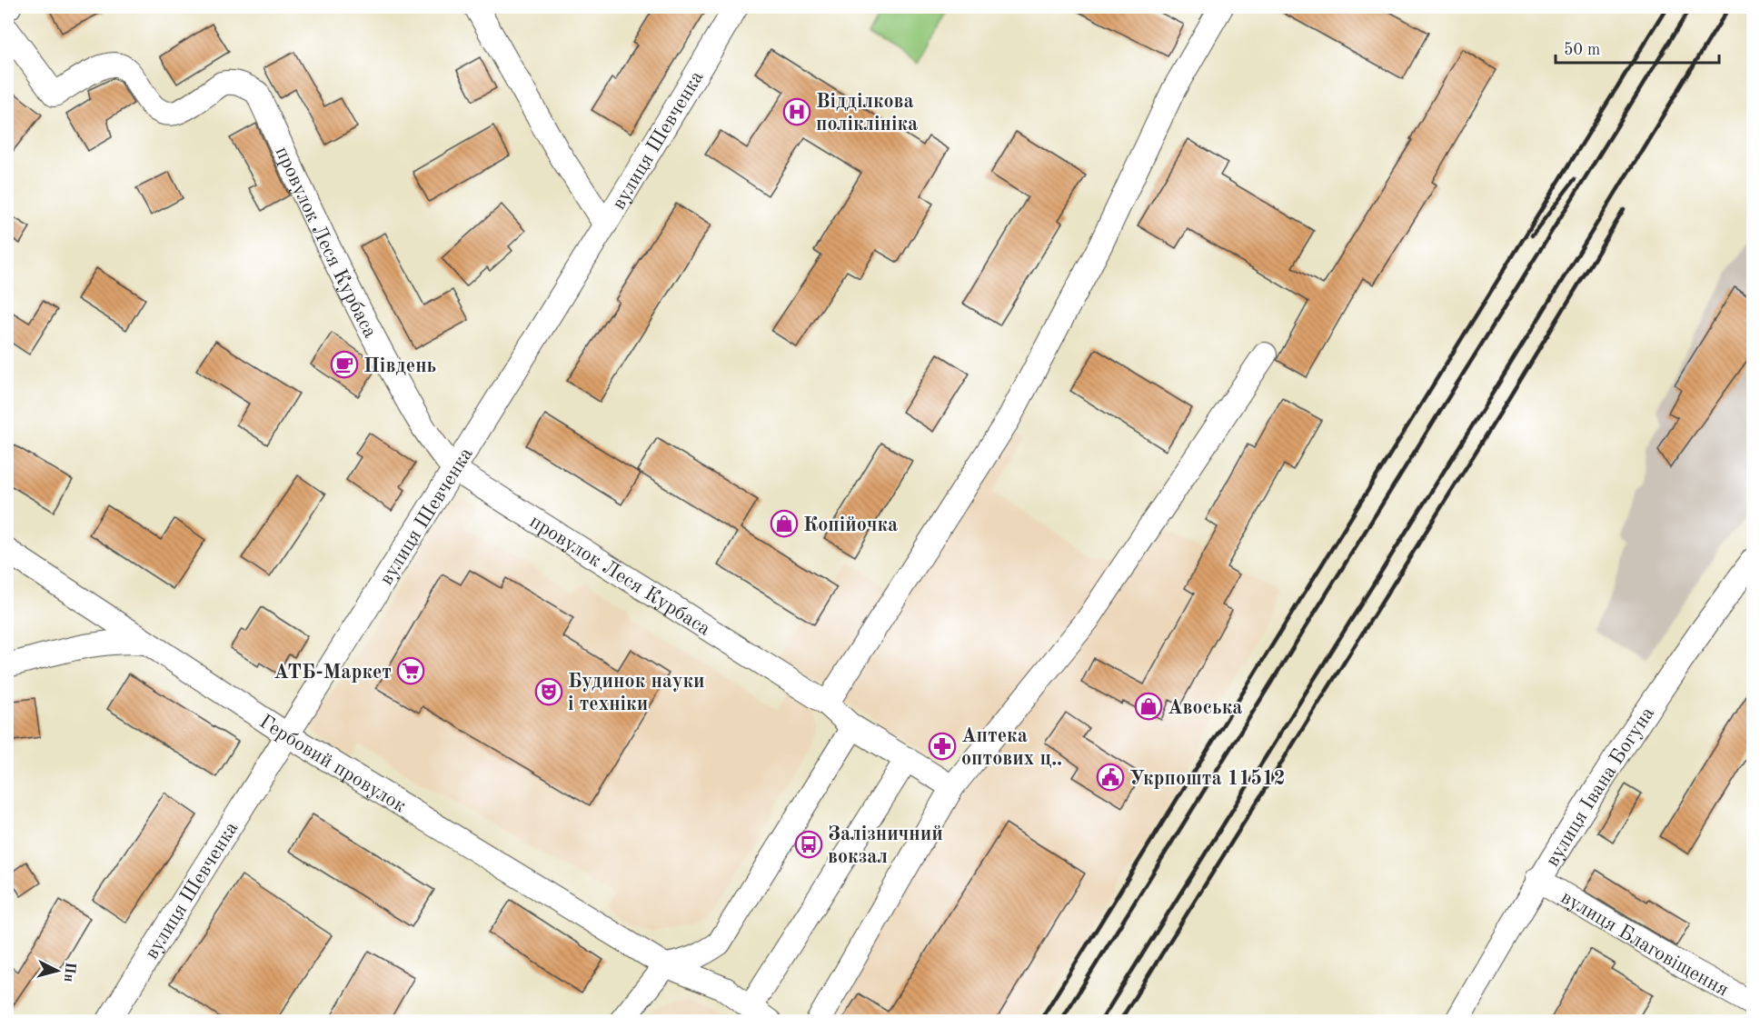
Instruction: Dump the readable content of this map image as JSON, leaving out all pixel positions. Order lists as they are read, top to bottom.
{
  "streets": {
    "street": [
      "вулиця Шевченка",
      "провулок Леся Курбаса",
      "Гербовий провулок",
      "вулиця Івана Богуна",
      "вулиця Благовіщення"
    ]
  },
  "crossings": [
    ["вулиця Шевченка", "провулок Леся Курбаса"],
    ["вулиця Шевченка", "Гербовий провулок"],
    ["вулиця Івана Богуна", "вулиця Благовіщення"]
  ],
  "places": {
    "hospital": ["Відділкова поліклініка"],
    "cafe": ["Південь"],
    "shop": ["Копійочка", "Авоська"],
    "supermarket": ["АТБ-Маркет"],
    "theatre": ["Будинок науки і техніки"],
    "pharmacy": ["Аптека оптових ц‥"],
    "public building": ["Укрпошта 11512"],
    "bus stop": ["Залізничний вокзал"]
  },
  "scale_bar": "50 m",
  "north": "right"
}
